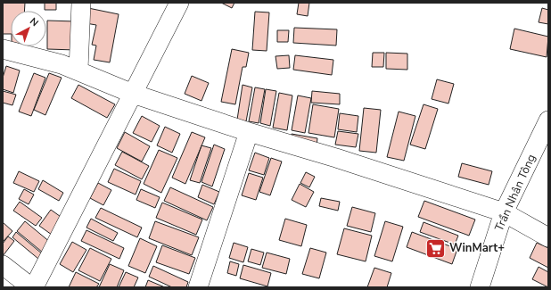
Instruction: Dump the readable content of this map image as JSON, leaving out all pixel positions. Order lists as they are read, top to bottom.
{
  "streets": {
    "street": ["Trần Nhân Tông"]
  },
  "places": {
    "supermarket": ["WinMart+"]
  },
  "north": "top right"
}
